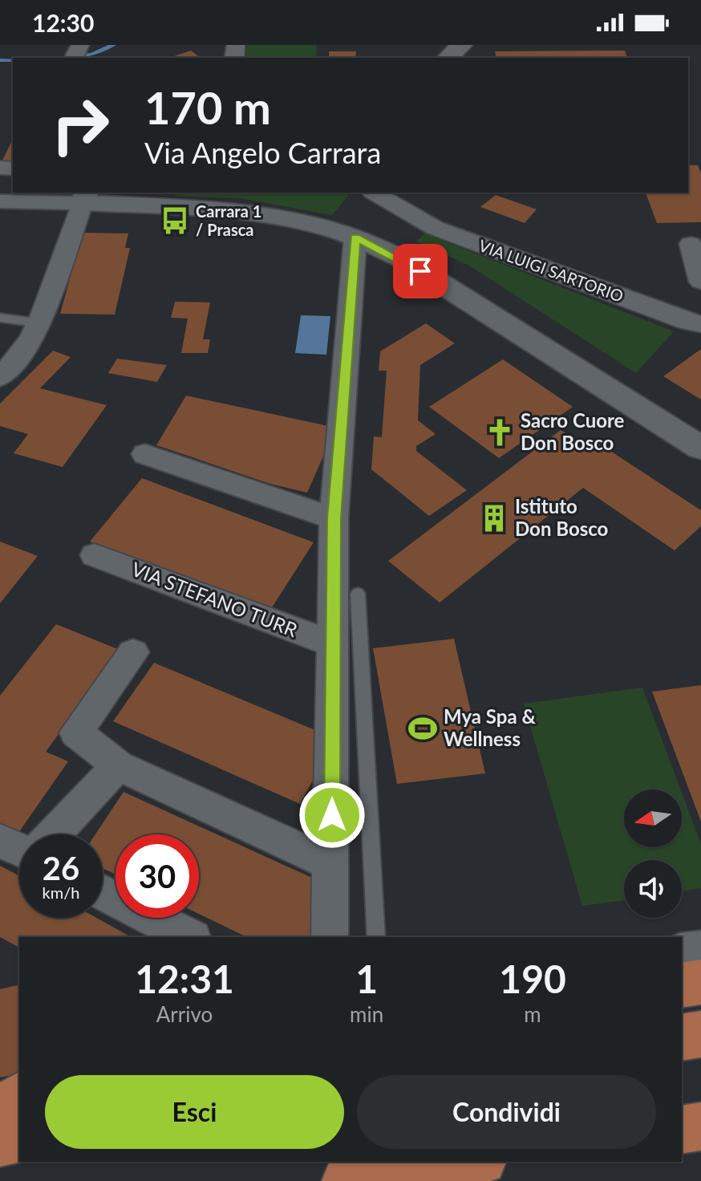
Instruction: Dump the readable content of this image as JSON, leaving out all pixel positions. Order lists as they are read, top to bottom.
{
  "streets": {
    "street": ["VIA LUIGI SARTORIO", "VIA STEFANO TURR"]
  },
  "places": {
    "bus stop": ["Carrara 1 / Prasca"],
    "church": ["Sacro Cuore Don Bosco"],
    "building": ["Istituto Don Bosco"],
    "sports": ["Mya Spa & Wellness"]
  },
  "north": "left",
  "page": {
    "status": "12:30",
    "turn": ["170 m", "Via Angelo Carrara"],
    "speed": "26 km/h",
    "limit": "30",
    "eta": [
      "12:31",
      "Arrivo",
      "1",
      "min",
      "190",
      "m"
    ],
    "buttons": ["Esci", "Condividi"]
  }
}
